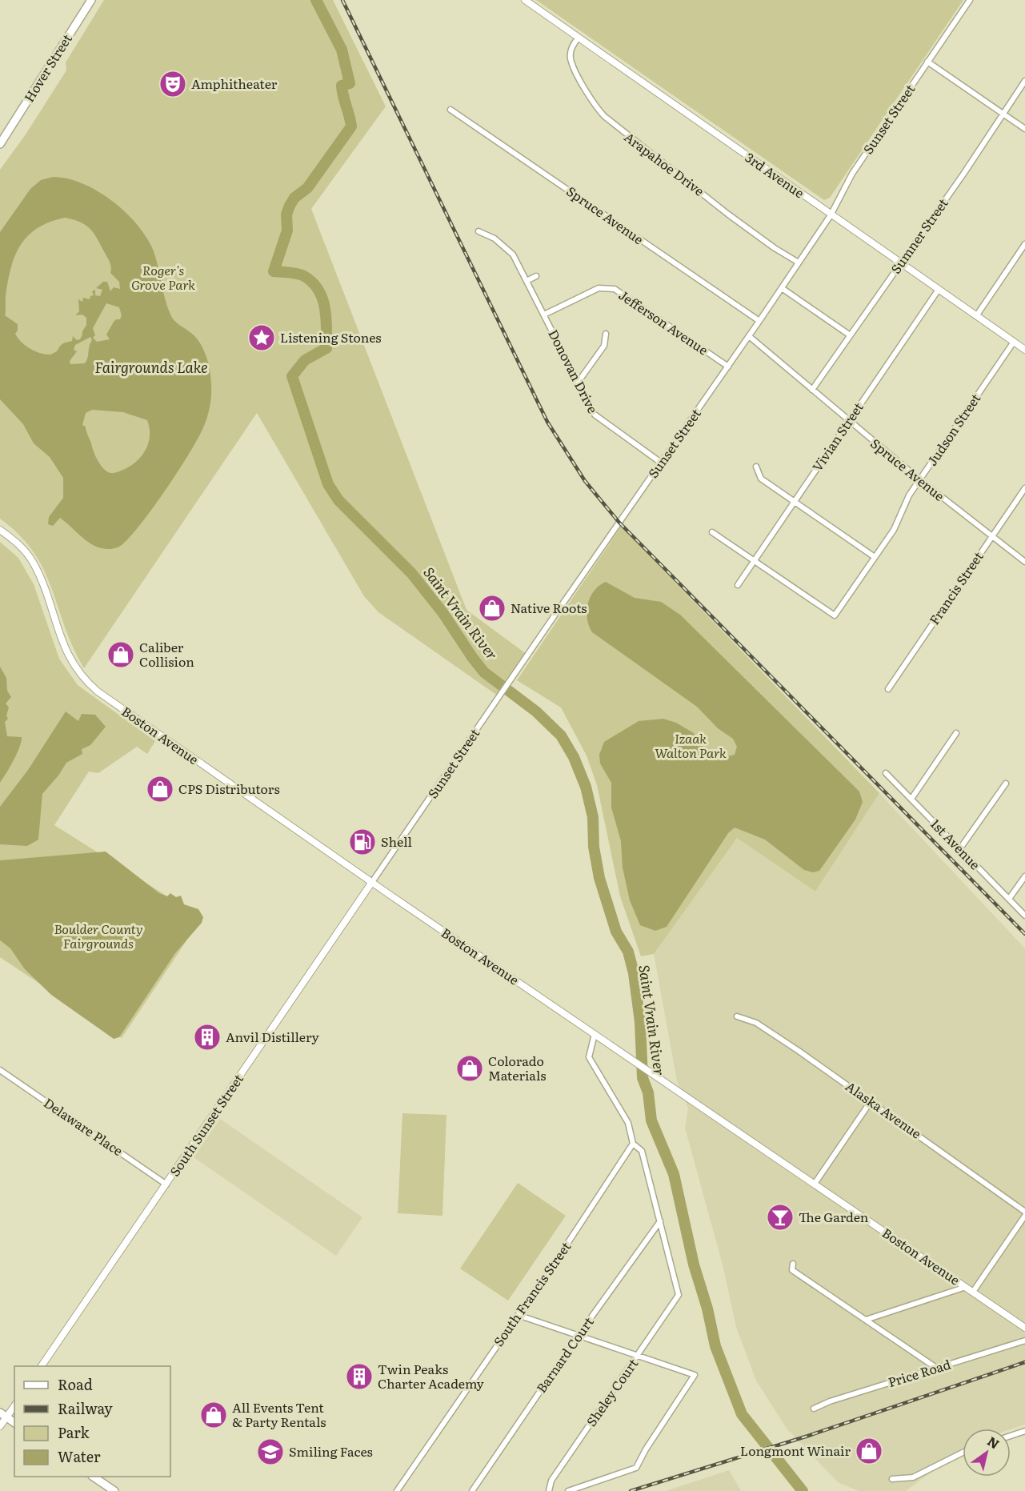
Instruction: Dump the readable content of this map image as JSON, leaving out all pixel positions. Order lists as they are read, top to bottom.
{
  "streets": {
    "main road": ["Hover Street"],
    "street": [
      "Sunset Street",
      "Arapahoe Drive",
      "3rd Avenue",
      "Spruce Avenue",
      "Sumner Street",
      "Jefferson Avenue",
      "Donovan Drive",
      "Judson Street",
      "Vivian Street",
      "Francis Street",
      "Boston Avenue",
      "1st Avenue",
      "Alaska Avenue",
      "South Sunset Street",
      "Delaware Place",
      "South Francis Street",
      "Barnard Court",
      "Price Road",
      "Sheley Court"
    ]
  },
  "crossings": [
    ["Sunset Street", "Arapahoe Drive"],
    ["Sunset Street", "3rd Avenue"],
    ["Sunset Street", "Spruce Avenue"],
    ["Sunset Street", "Jefferson Avenue"],
    ["Sunset Street", "Donovan Drive"],
    ["Sunset Street", "Boston Avenue"],
    ["Sunset Street", "South Sunset Street"],
    ["Arapahoe Drive", "3rd Avenue"],
    ["3rd Avenue", "Sumner Street"],
    ["3rd Avenue", "Judson Street"],
    ["3rd Avenue", "Vivian Street"],
    ["Spruce Avenue", "Sumner Street"],
    ["Spruce Avenue", "Judson Street"],
    ["Spruce Avenue", "Vivian Street"],
    ["Spruce Avenue", "Francis Street"],
    ["Jefferson Avenue", "Donovan Drive"],
    ["Judson Street", "Vivian Street"],
    ["Boston Avenue", "South Sunset Street"],
    ["South Sunset Street", "Delaware Place"],
    ["Barnard Court", "Sheley Court"]
  ],
  "water": ["Fairgrounds Lake", "Saint Vrain River"],
  "parks": ["Roger's Grove Park", "Izaak Walton Park", "Boulder County Fairgrounds"],
  "places": {
    "theatre": ["Amphitheater"],
    "place": ["Listening Stones"],
    "shop": [
      "Native Roots",
      "Caliber Collision",
      "CPS Distributors",
      "Colorado Materials",
      "All Events Tent & Party Rentals",
      "Longmont Winair"
    ],
    "fuel station": ["Shell"],
    "building": ["Anvil Distillery", "Twin Peaks Charter Academy"],
    "bar": ["The Garden"],
    "school or university": ["Smiling Faces"]
  },
  "legend": [
    "Road",
    "Railway",
    "Park",
    "Water"
  ],
  "north": "top right"
}
